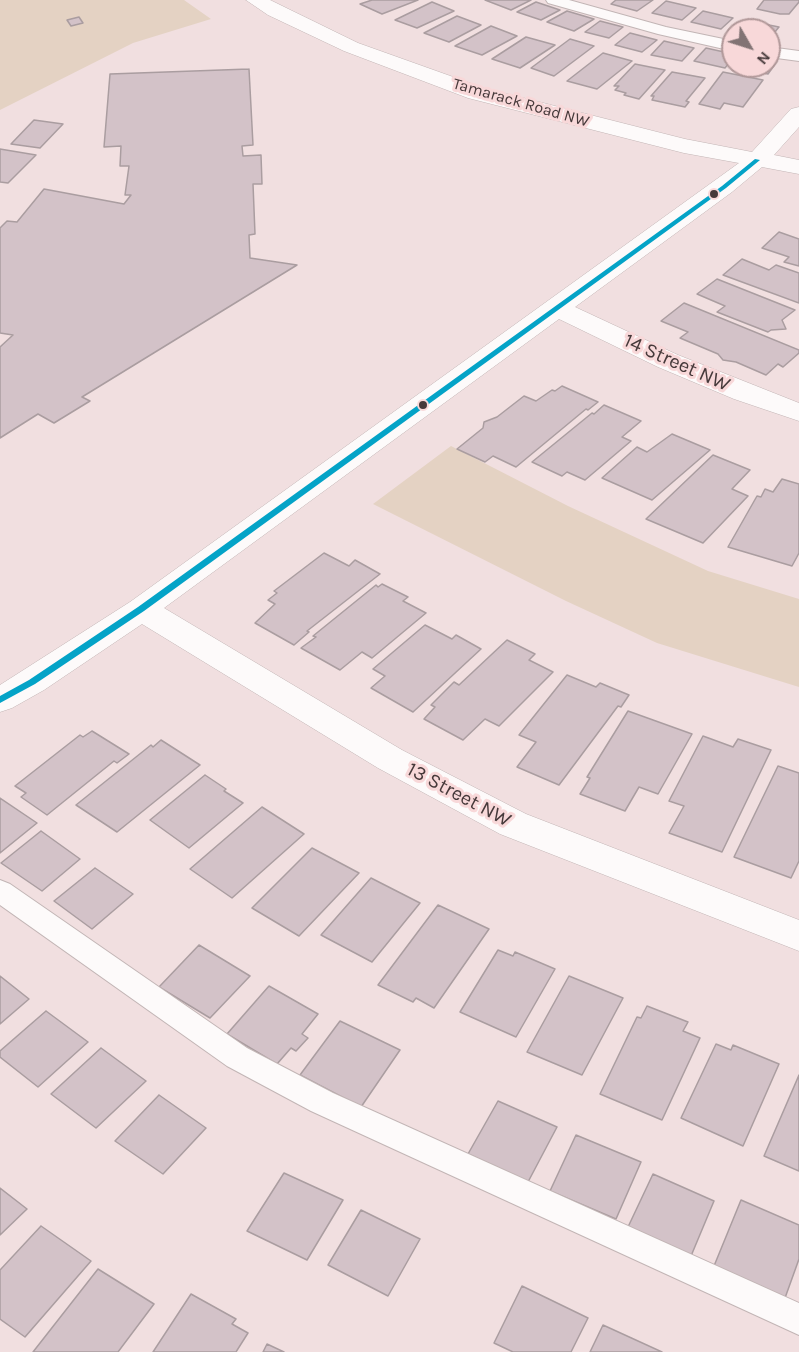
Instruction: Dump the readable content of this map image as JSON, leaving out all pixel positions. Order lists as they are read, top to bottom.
{
  "streets": {
    "street": ["Tamarack Road NW", "14 Street NW", "13 Street NW"]
  },
  "north": "bottom right"
}
